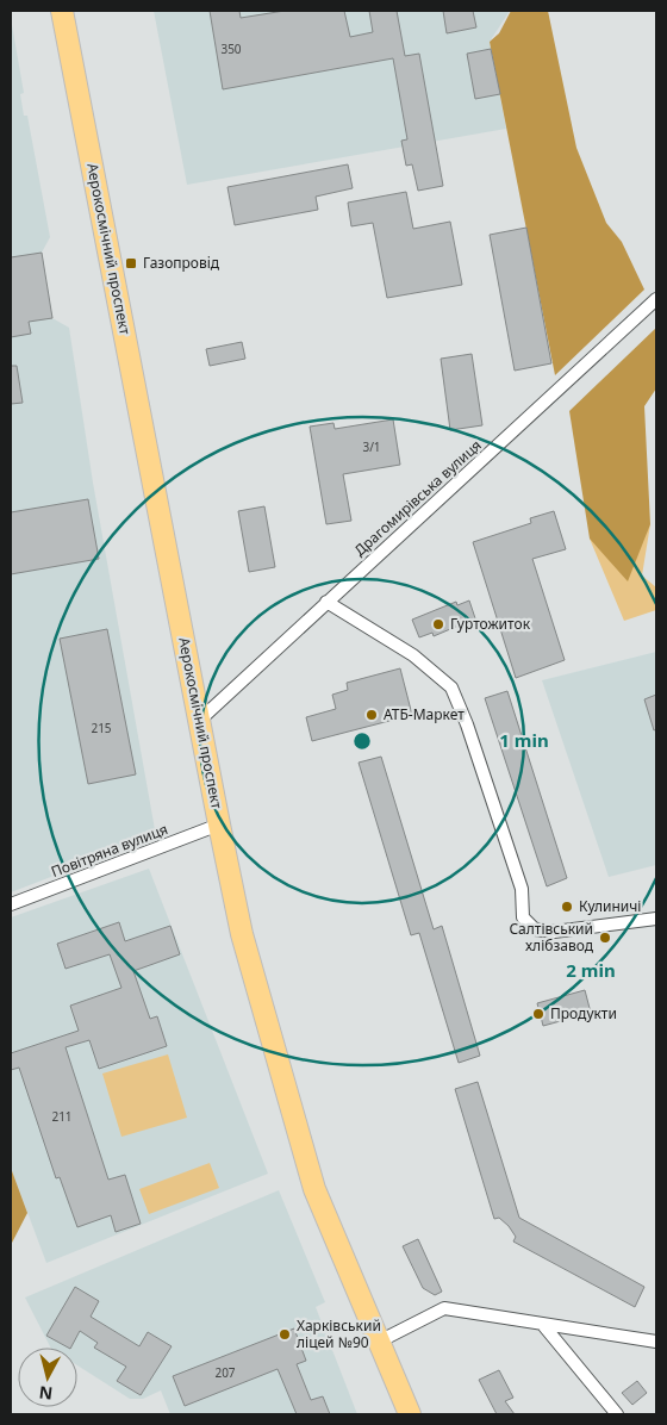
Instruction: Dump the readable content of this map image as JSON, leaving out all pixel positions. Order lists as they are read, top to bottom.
{
  "streets": {
    "highway": ["Аерокосмічний проспект"],
    "street": ["Драгомирівська вулиця", "Повітряна вулиця"]
  },
  "crossings": [
    ["Аерокосмічний проспект", "Драгомирівська вулиця"],
    ["Аерокосмічний проспект", "Повітряна вулиця"]
  ],
  "places": {
    "transit": ["Газопровiд"],
    "other": [
      "Гуртожиток",
      "АТБ-Маркет",
      "Кулиничі",
      "Салтівський хлібзавод",
      "Продукти",
      "Харківський ліцей №90"
    ]
  },
  "house_numbers": [
    "350",
    "3/1",
    "215",
    "211",
    "207"
  ],
  "north": "bottom",
  "rings": ["1 min", "2 min"]
}
